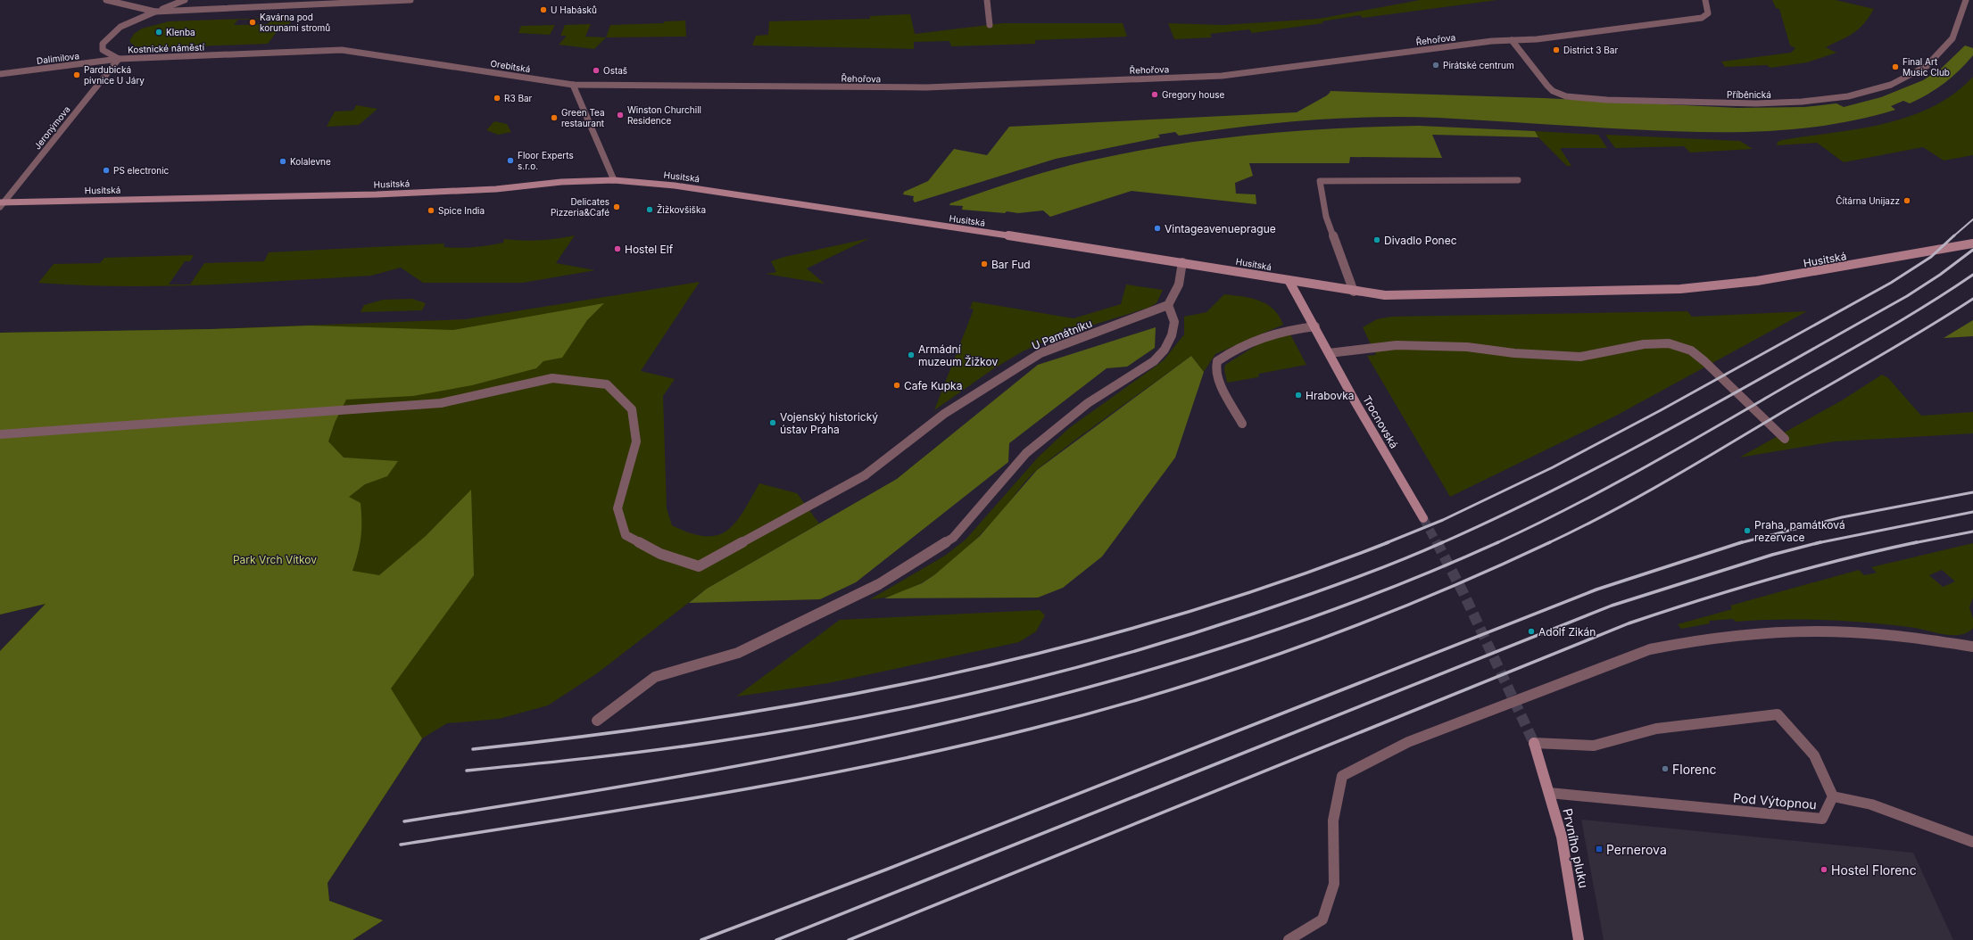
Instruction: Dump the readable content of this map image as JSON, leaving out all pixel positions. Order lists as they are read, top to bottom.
{
  "streets": {
    "main road": ["Husitská", "Trocnovská", "Prvního pluku"],
    "street": [
      "Řehořova",
      "Kostnické náměstí",
      "Dalimilova",
      "Orebitská",
      "Příběnická",
      "Jeronýmova",
      "U Památníku",
      "Pod Výtopnou"
    ]
  },
  "crossings": [
    ["Řehořova", "Orebitská"],
    ["Řehořova", "Příběnická"],
    ["Kostnické náměstí", "Dalimilova"],
    ["Kostnické náměstí", "Orebitská"],
    ["Kostnické náměstí", "Jeronýmova"],
    ["Dalimilova", "Jeronýmova"],
    ["Jeronýmova", "Husitská"],
    ["Husitská", "Trocnovská"],
    ["Pod Výtopnou", "Prvního pluku"]
  ],
  "parks": ["Park Vrch Vítkov"],
  "places": {
    "other": [
      "U Habásků",
      "Kavárna pod korunami stromů",
      "Klenba",
      "District 3 Bar",
      "Pirátské centrum",
      "Final Art Music Club",
      "Ostaš",
      "Pardubická pivnice U Járy",
      "Gregory house",
      "R3 Bar",
      "Winston Churchill Residence",
      "Green Tea restaurant",
      "Floor Experts s.r.o.",
      "Kolalevne",
      "PS electronic",
      "Čítárna Unijazz",
      "Delicates Pizzeria&Café",
      "Žižkovšiška",
      "Spice India",
      "Vintageavenueprague",
      "Divadlo Ponec",
      "Hostel Elf",
      "Bar Fud",
      "Armádní muzeum Žižkov",
      "Cafe Kupka",
      "Hrabovka",
      "Vojenský historický ústav Praha",
      "Praha, památková rezervace",
      "Adolf Zikán",
      "Florenc",
      "Hostel Florenc"
    ],
    "transit": ["Pernerova"]
  }
}
